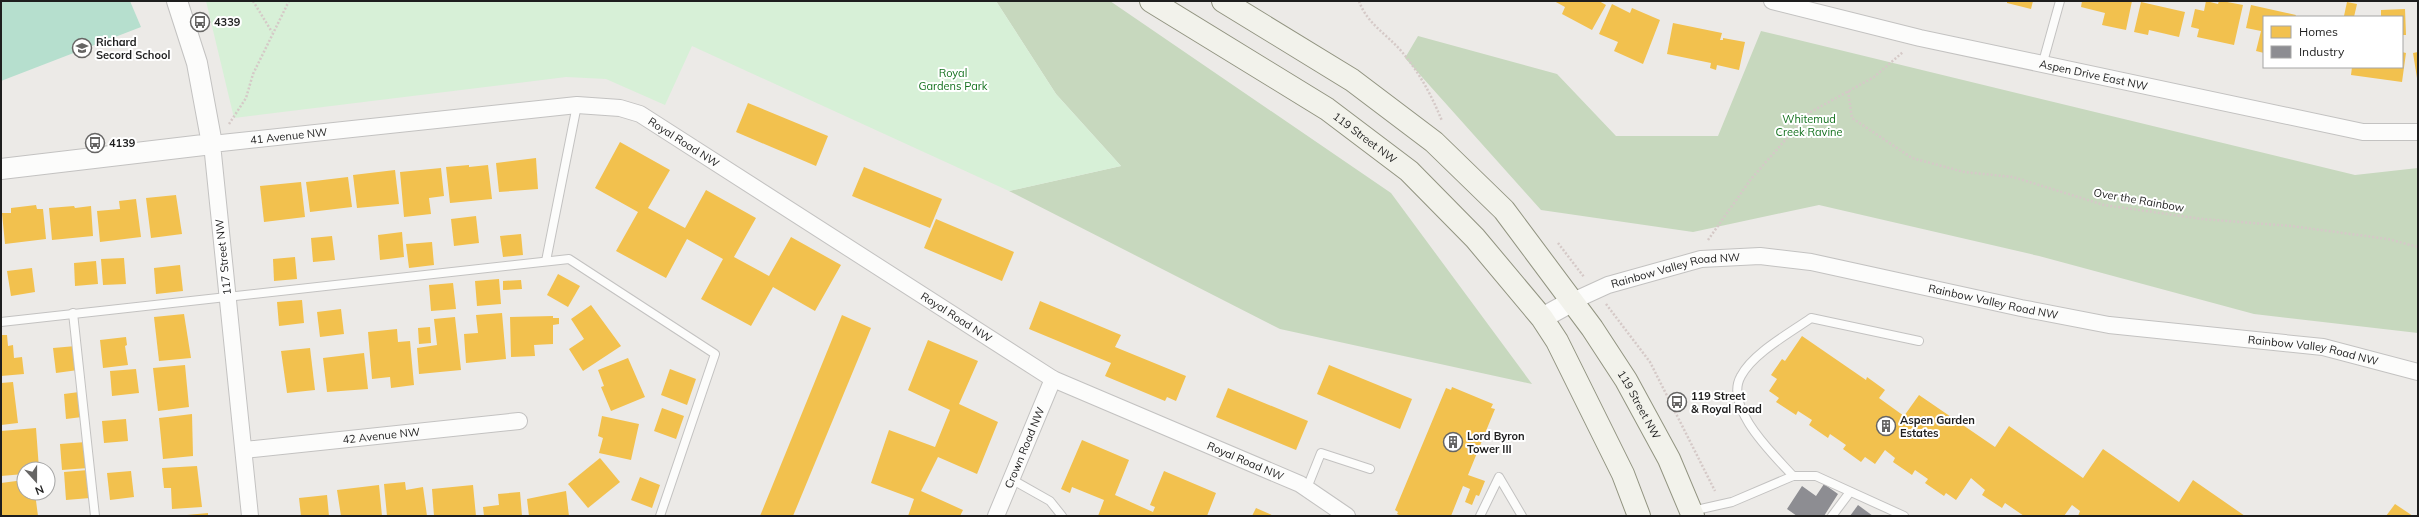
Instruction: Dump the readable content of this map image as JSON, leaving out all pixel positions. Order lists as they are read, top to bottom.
{
  "streets": {
    "main road": ["119 Street NW"],
    "street": [
      "Aspen Drive East NW",
      "41 Avenue NW",
      "Royal Road NW",
      "117 Street NW",
      "Rainbow Valley Road NW",
      "42 Avenue NW",
      "Crown Road NW"
    ],
    "path": ["Over the Rainbow"]
  },
  "crossings": [
    ["41 Avenue NW", "Royal Road NW"],
    ["41 Avenue NW", "117 Street NW"],
    ["119 Street NW", "Rainbow Valley Road NW"],
    ["Royal Road NW", "Crown Road NW"],
    ["117 Street NW", "42 Avenue NW"]
  ],
  "parks": ["Royal Gardens Park", "Whitemud Creek Ravine"],
  "places": {
    "bus stop": ["4339", "4139", "119 Street & Royal Road"],
    "school or university": ["Richard Secord School"],
    "building": ["Aspen Garden Estates", "Lord Byron Tower III"]
  },
  "legend": ["Homes", "Industry"],
  "north": "bottom"
}
